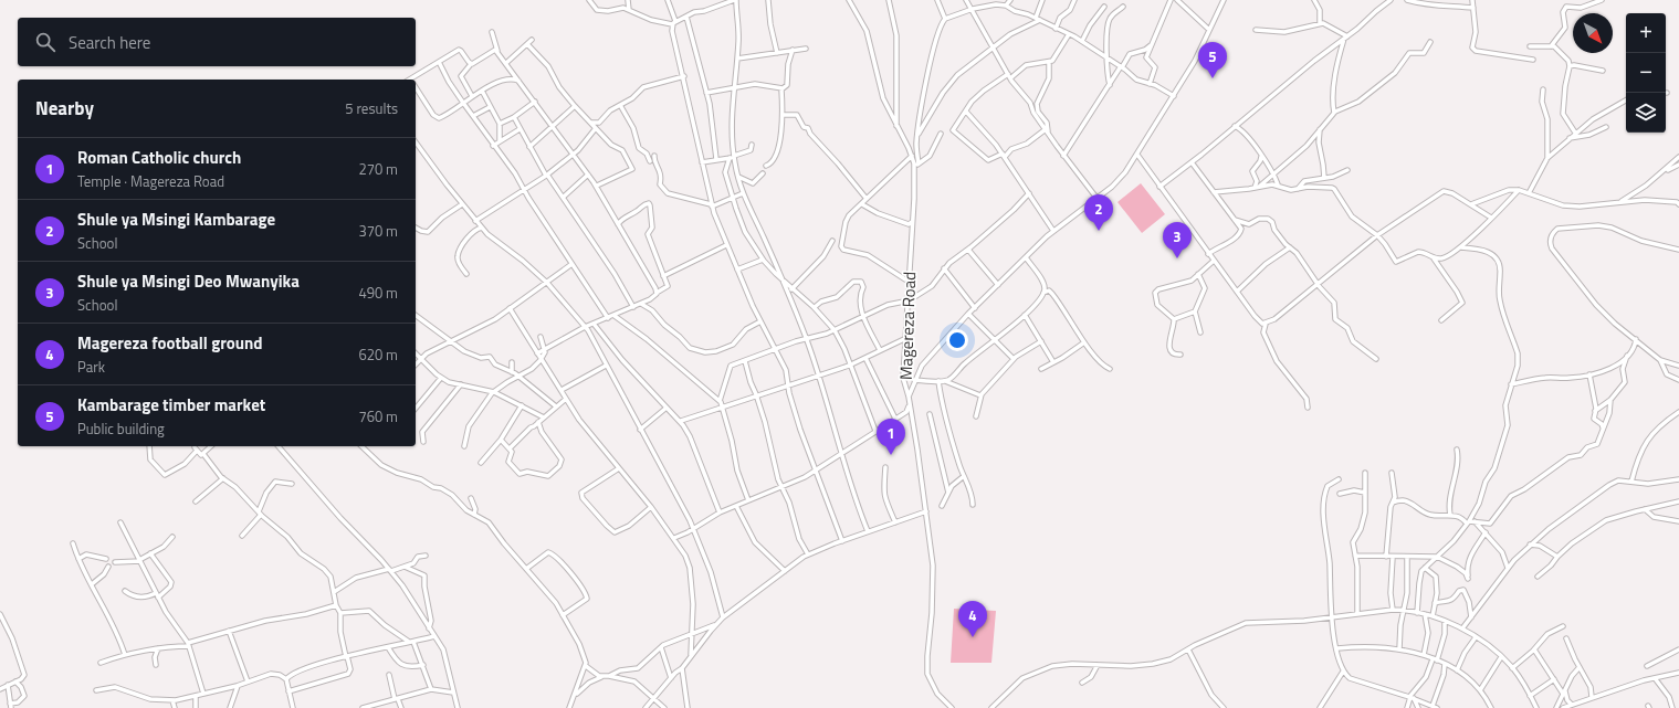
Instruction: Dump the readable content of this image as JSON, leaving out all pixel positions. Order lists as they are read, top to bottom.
{
  "streets": {
    "street": ["Magereza Road"]
  },
  "north": "bottom right",
  "page": {
    "map_buttons": ["+", "−"],
    "search": "Search here",
    "pins": [
      "5",
      "2",
      "3",
      "1",
      "4"
    ],
    "heading": ["Nearby", "5 results"],
    "list": [
      {
        "mark": "1",
        "name": "Roman Catholic church",
        "note": "Temple · Magereza Road",
        "value": "270 m"
      },
      {
        "mark": "2",
        "name": "Shule ya Msingi Kambarage",
        "note": "School",
        "value": "370 m"
      },
      {
        "mark": "3",
        "name": "Shule ya Msingi Deo Mwanyika",
        "note": "School",
        "value": "490 m"
      },
      {
        "mark": "4",
        "name": "Magereza football ground",
        "note": "Park",
        "value": "620 m"
      },
      {
        "mark": "5",
        "name": "Kambarage timber market",
        "note": "Public building",
        "value": "760 m"
      }
    ]
  }
}
